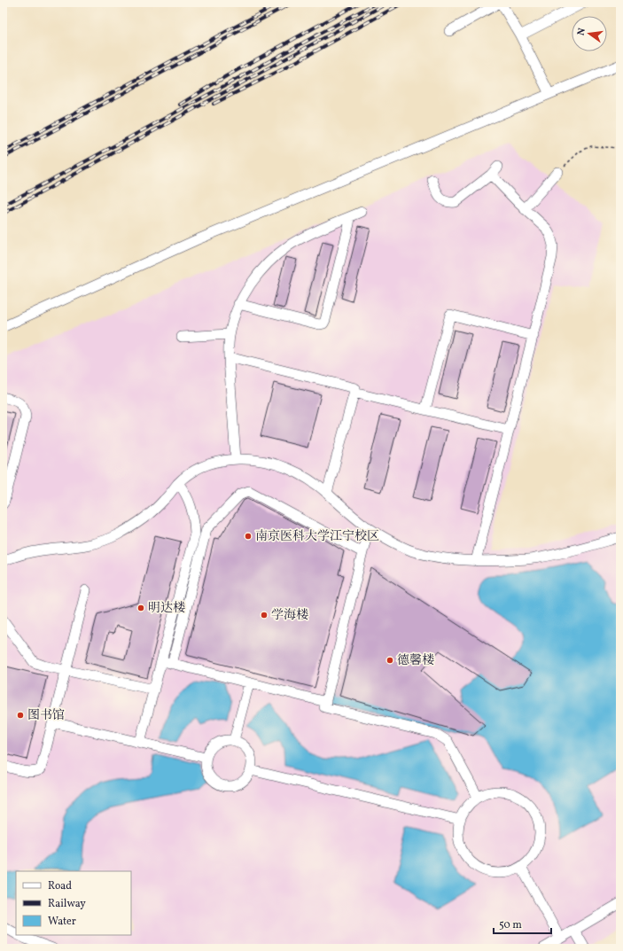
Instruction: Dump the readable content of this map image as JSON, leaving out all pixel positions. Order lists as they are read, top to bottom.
{
  "places": [
    "南京医科大学江宁校区",
    "明达楼",
    "学海楼",
    "德馨楼",
    "图书馆"
  ],
  "legend": ["Road", "Railway", "Water"],
  "scale_bar": "50 m",
  "north": "left"
}
